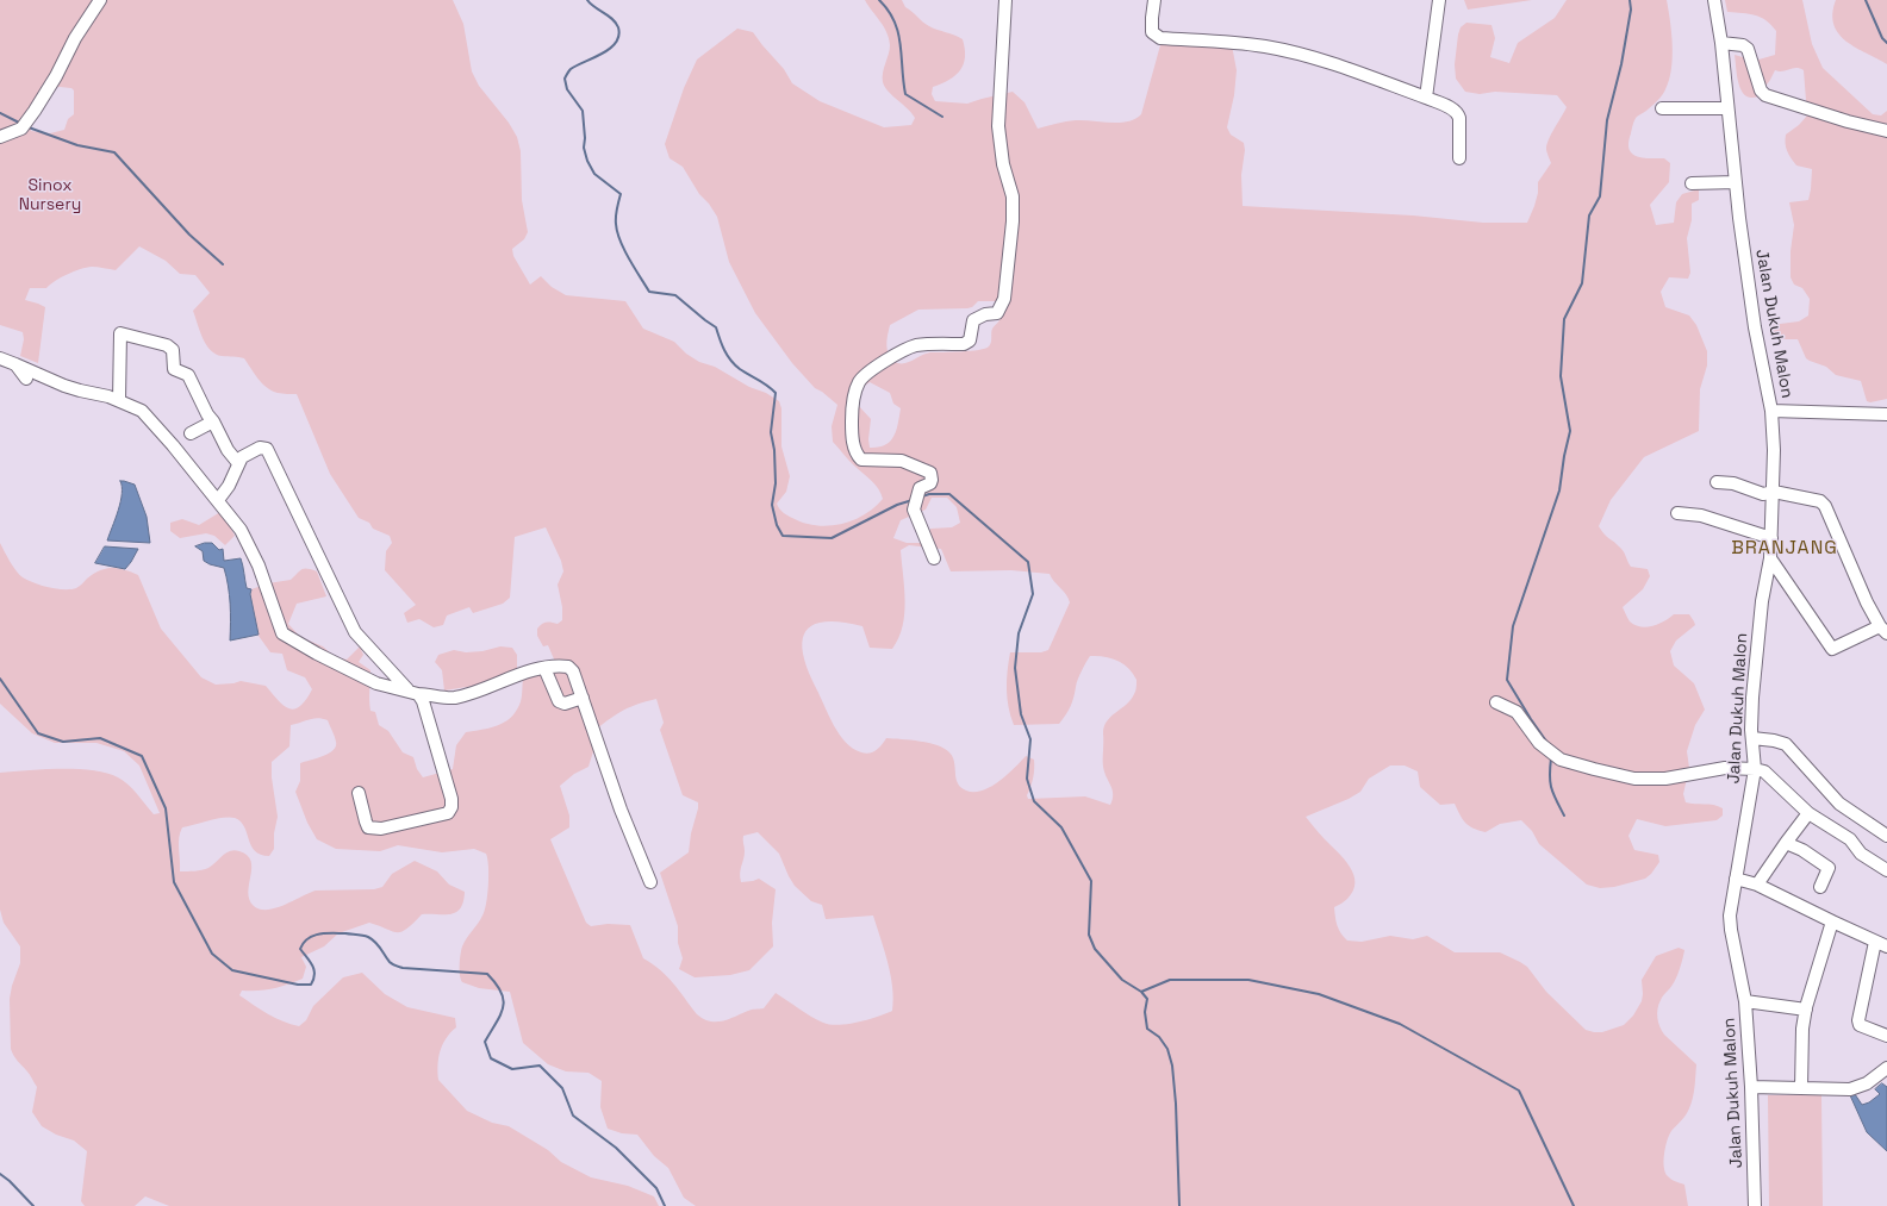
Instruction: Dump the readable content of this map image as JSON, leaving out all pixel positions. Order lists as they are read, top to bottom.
{
  "streets": {
    "street": ["Jalan Dukuh Malon"]
  },
  "districts": ["BRANJANG"],
  "parks": ["Sinox Nursery"]
}
